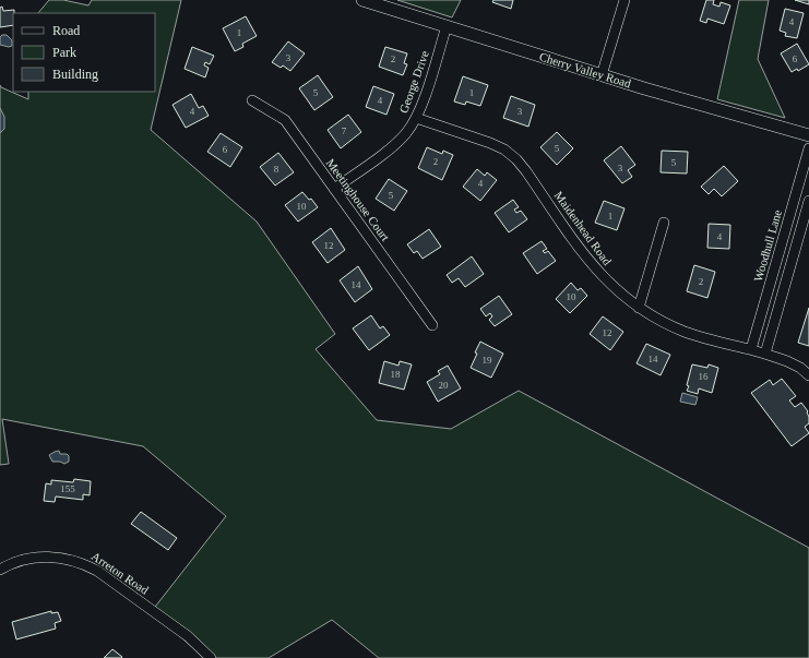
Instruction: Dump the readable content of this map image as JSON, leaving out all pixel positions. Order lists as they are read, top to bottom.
{
  "streets": {
    "street": [
      "Cherry Valley Road",
      "George Drive",
      "Meetinghouse Court",
      "Maidenhead Road",
      "Woodhull Lane",
      "Arreton Road"
    ]
  },
  "crossings": [
    ["Cherry Valley Road", "George Drive"],
    ["George Drive", "Meetinghouse Court"],
    ["George Drive", "Maidenhead Road"],
    ["Maidenhead Road", "Woodhull Lane"]
  ],
  "house_numbers": [
    "4",
    "1",
    "3",
    "2",
    "6",
    "5",
    "1",
    "4",
    "4",
    "3",
    "7",
    "5",
    "6",
    "2",
    "5",
    "3",
    "8",
    "4",
    "5",
    "10",
    "1",
    "4",
    "12",
    "2",
    "14",
    "10",
    "12",
    "14",
    "19",
    "18",
    "16",
    "20",
    "155"
  ],
  "legend": ["Road", "Park", "Building"]
}
